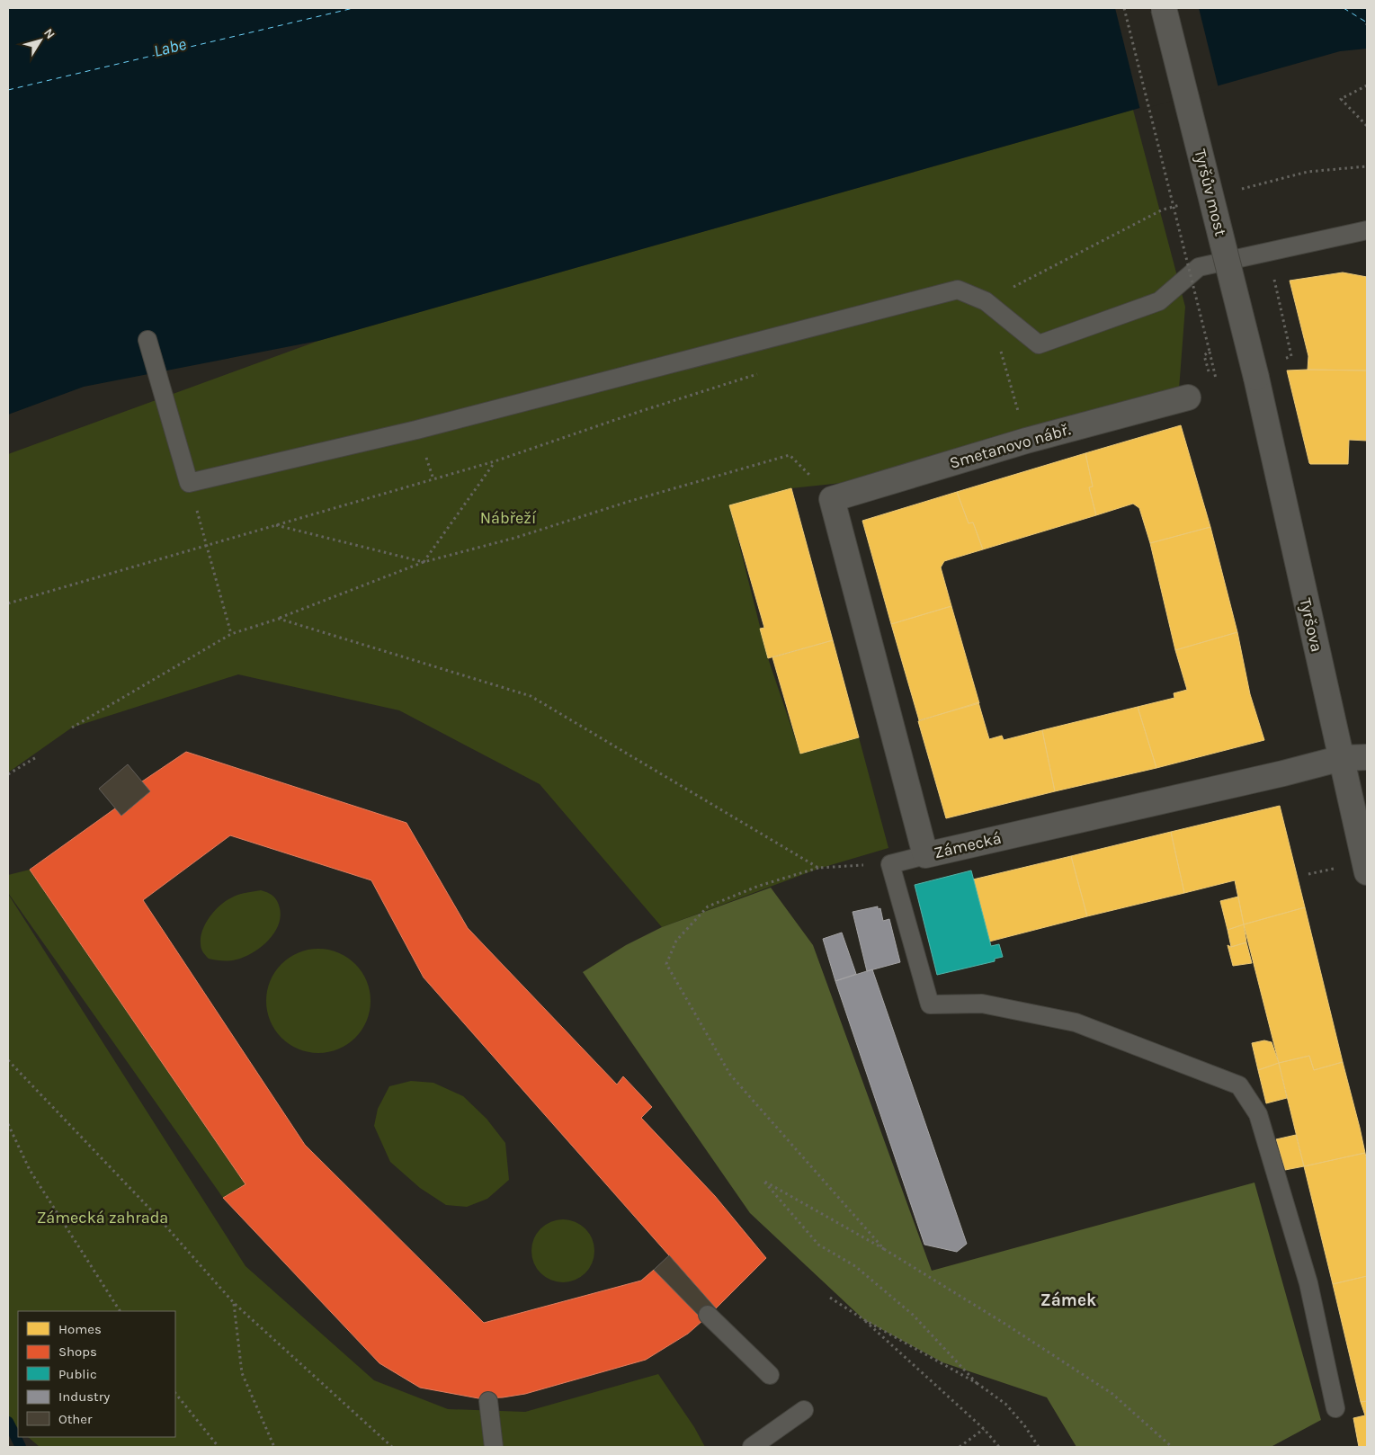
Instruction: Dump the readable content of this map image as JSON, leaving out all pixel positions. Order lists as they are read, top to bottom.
{
  "streets": {
    "street": [
      "Tyršův most",
      "Smetanovo nábř.",
      "Tyršova",
      "Zámecká"
    ]
  },
  "crossings": [
    ["Tyršův most", "Tyršova"],
    ["Smetanovo nábř.", "Zámecká"],
    ["Tyršova", "Zámecká"]
  ],
  "districts": ["Zámek"],
  "water": ["Labe"],
  "parks": ["Nábřeží", "Zámecká zahrada"],
  "legend": [
    "Homes",
    "Shops",
    "Public",
    "Industry",
    "Other"
  ],
  "north": "top right"
}
